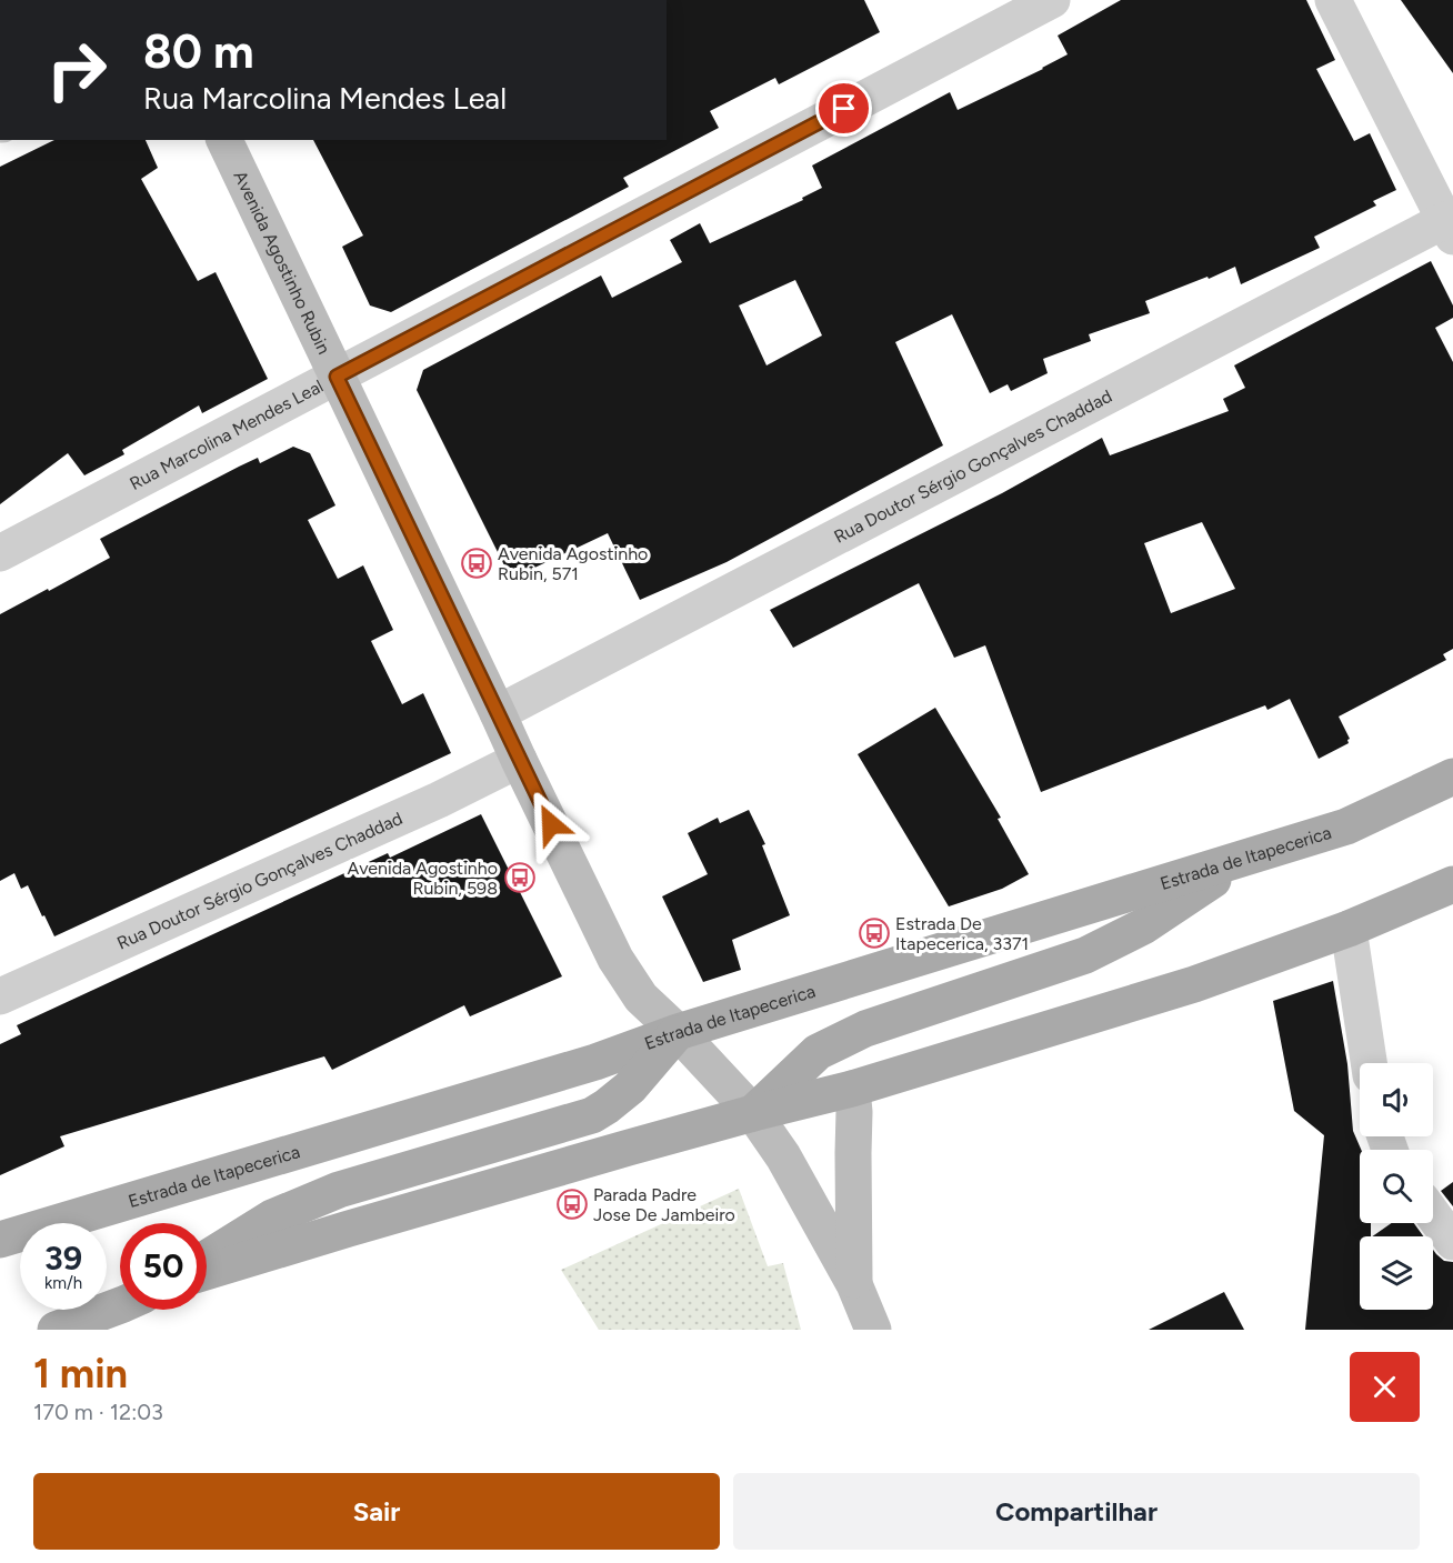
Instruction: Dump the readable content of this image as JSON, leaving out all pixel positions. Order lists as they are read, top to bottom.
{
  "streets": {
    "main road": ["Avenida Agostinho Rubin", "Estrada de Itapecerica"],
    "street": ["Rua Marcolina Mendes Leal", "Rua Doutor Sérgio Gonçalves Chaddad"]
  },
  "crossings": [
    ["Avenida Agostinho Rubin", "Rua Marcolina Mendes Leal"],
    ["Avenida Agostinho Rubin", "Rua Doutor Sérgio Gonçalves Chaddad"],
    ["Avenida Agostinho Rubin", "Estrada de Itapecerica"]
  ],
  "places": {
    "bus stop": [
      "Avenida Agostinho Rubin, 571",
      "Avenida Agostinho Rubin, 598",
      "Estrada De Itapecerica, 3371",
      "Parada Padre Jose De Jambeiro"
    ]
  },
  "page": {
    "turn": ["80 m", "Rua Marcolina Mendes Leal"],
    "speed": "39 km/h",
    "limit": "50",
    "heading": ["1 min", "170 m · 12:03"],
    "buttons": ["Sair", "Compartilhar"]
  }
}
